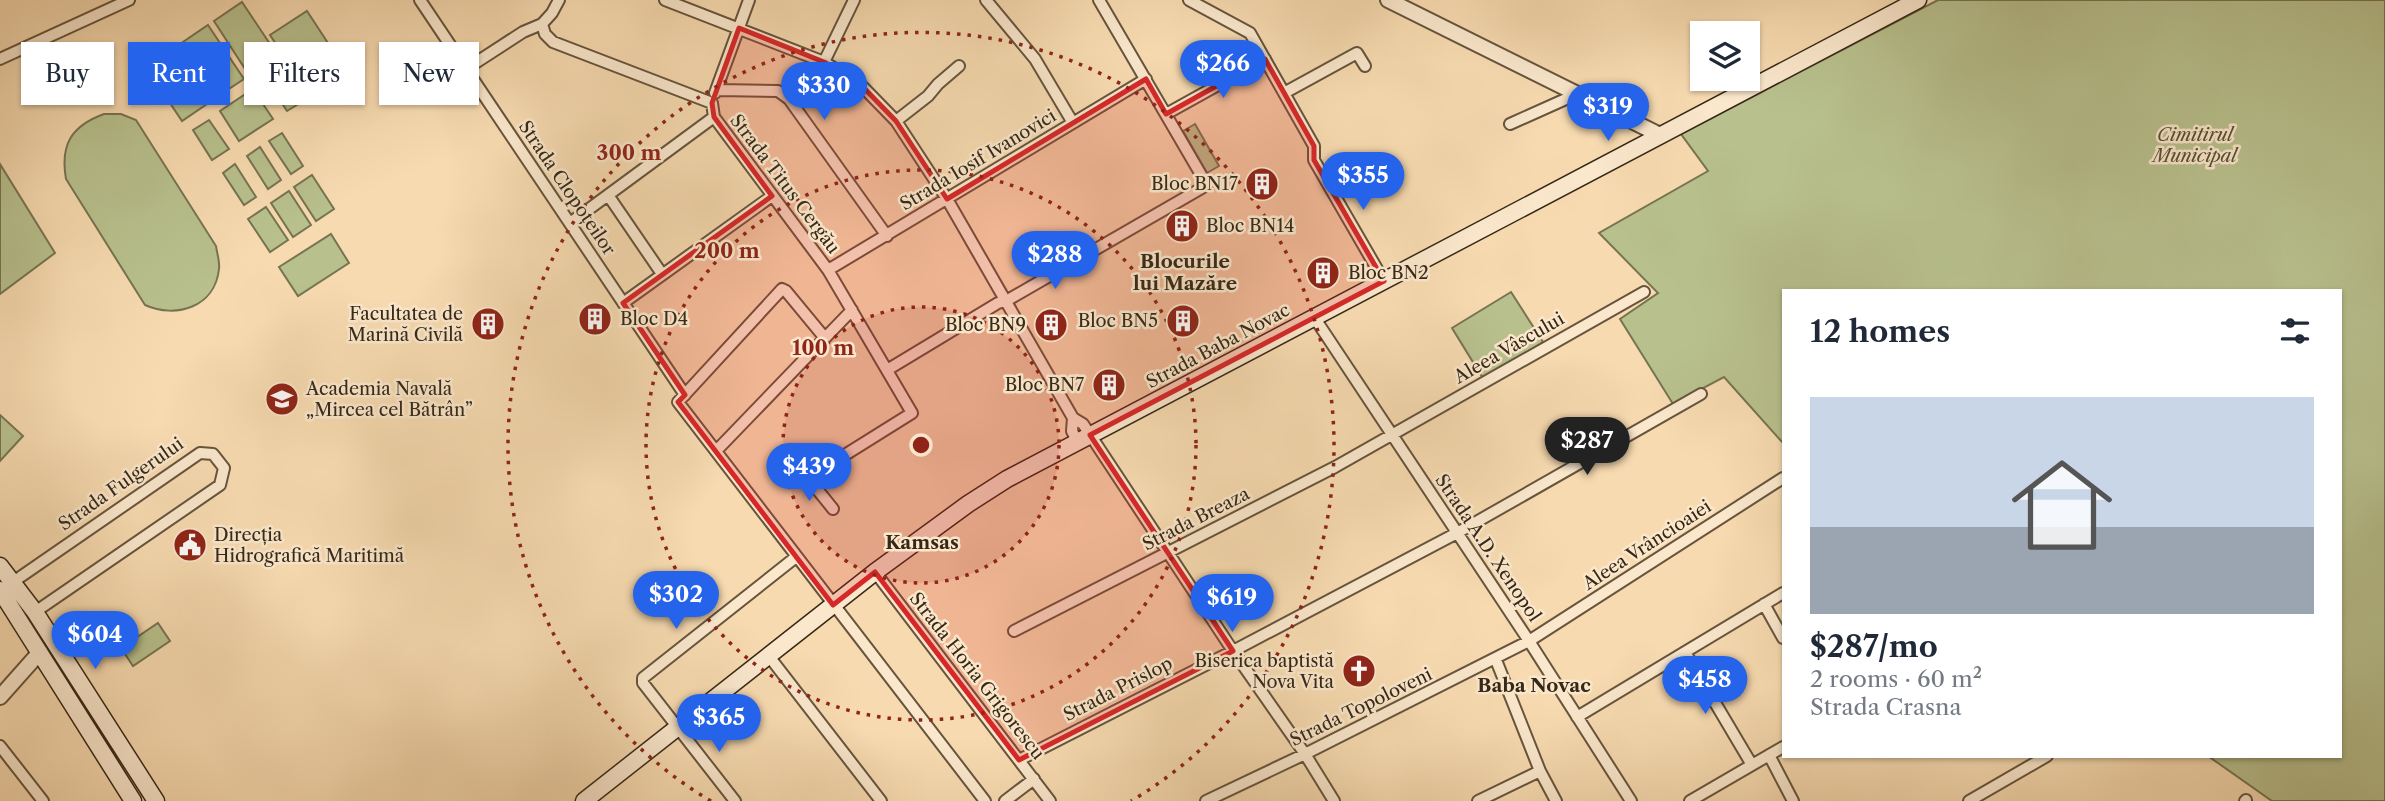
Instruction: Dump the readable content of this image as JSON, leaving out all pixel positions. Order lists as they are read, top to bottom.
{
  "streets": {
    "main road": ["Strada Baba Novac"],
    "street": [
      "Strada Iosif Ivanovici",
      "Strada Titus Cergău",
      "Strada Clopoțeilor",
      "Aleea Vâscului",
      "Strada Fulgerului",
      "Strada Breaza",
      "Aleea Vrâncioaiei",
      "Strada A.D. Xenopol",
      "Strada Horia Grigorescu",
      "Strada Prislop",
      "Strada Topoloveni"
    ]
  },
  "crossings": [
    ["Strada Iosif Ivanovici", "Strada Titus Cergău"],
    ["Strada Clopoțeilor", "Strada Baba Novac"],
    ["Strada Baba Novac", "Strada A.D. Xenopol"],
    ["Strada Baba Novac", "Strada Horia Grigorescu"],
    ["Aleea Vâscului", "Strada Breaza"],
    ["Aleea Vâscului", "Strada A.D. Xenopol"],
    ["Strada Breaza", "Strada A.D. Xenopol"],
    ["Aleea Vrâncioaiei", "Strada A.D. Xenopol"],
    ["Aleea Vrâncioaiei", "Strada Topoloveni"],
    ["Strada A.D. Xenopol", "Strada Prislop"],
    ["Strada A.D. Xenopol", "Strada Topoloveni"],
    ["Strada Horia Grigorescu", "Strada Prislop"]
  ],
  "districts": ["Blocurile lui Mazăre", "Kamsas", "Baba Novac"],
  "parks": ["Cimitirul Municipal"],
  "places": {
    "building": [
      "Bloc BN17",
      "Bloc BN14",
      "Bloc BN2",
      "Bloc D4",
      "Bloc BN5",
      "Facultatea de Marină Civilă",
      "Bloc BN9",
      "Bloc BN7"
    ],
    "school or university": ["Academia Navală „Mircea cel Bătrân”"],
    "public building": ["Direcția Hidrografică Maritimă"],
    "church": ["Biserica baptistă Nova Vita"]
  },
  "page": {
    "price": [
      "$266",
      "$330",
      "$319",
      "$355",
      "$288",
      "$287",
      "$439",
      "$302",
      "$619",
      "$604",
      "$458",
      "$365"
    ],
    "chip": [
      "Buy",
      "Rent",
      "Filters",
      "New"
    ],
    "heading": "12 homes",
    "list": [
      {
        "name": "$287/mo",
        "note": "2 rooms · 60 m² · Strada Crasna"
      }
    ]
  },
  "rings": ["300 m", "200 m", "100 m"]
}
